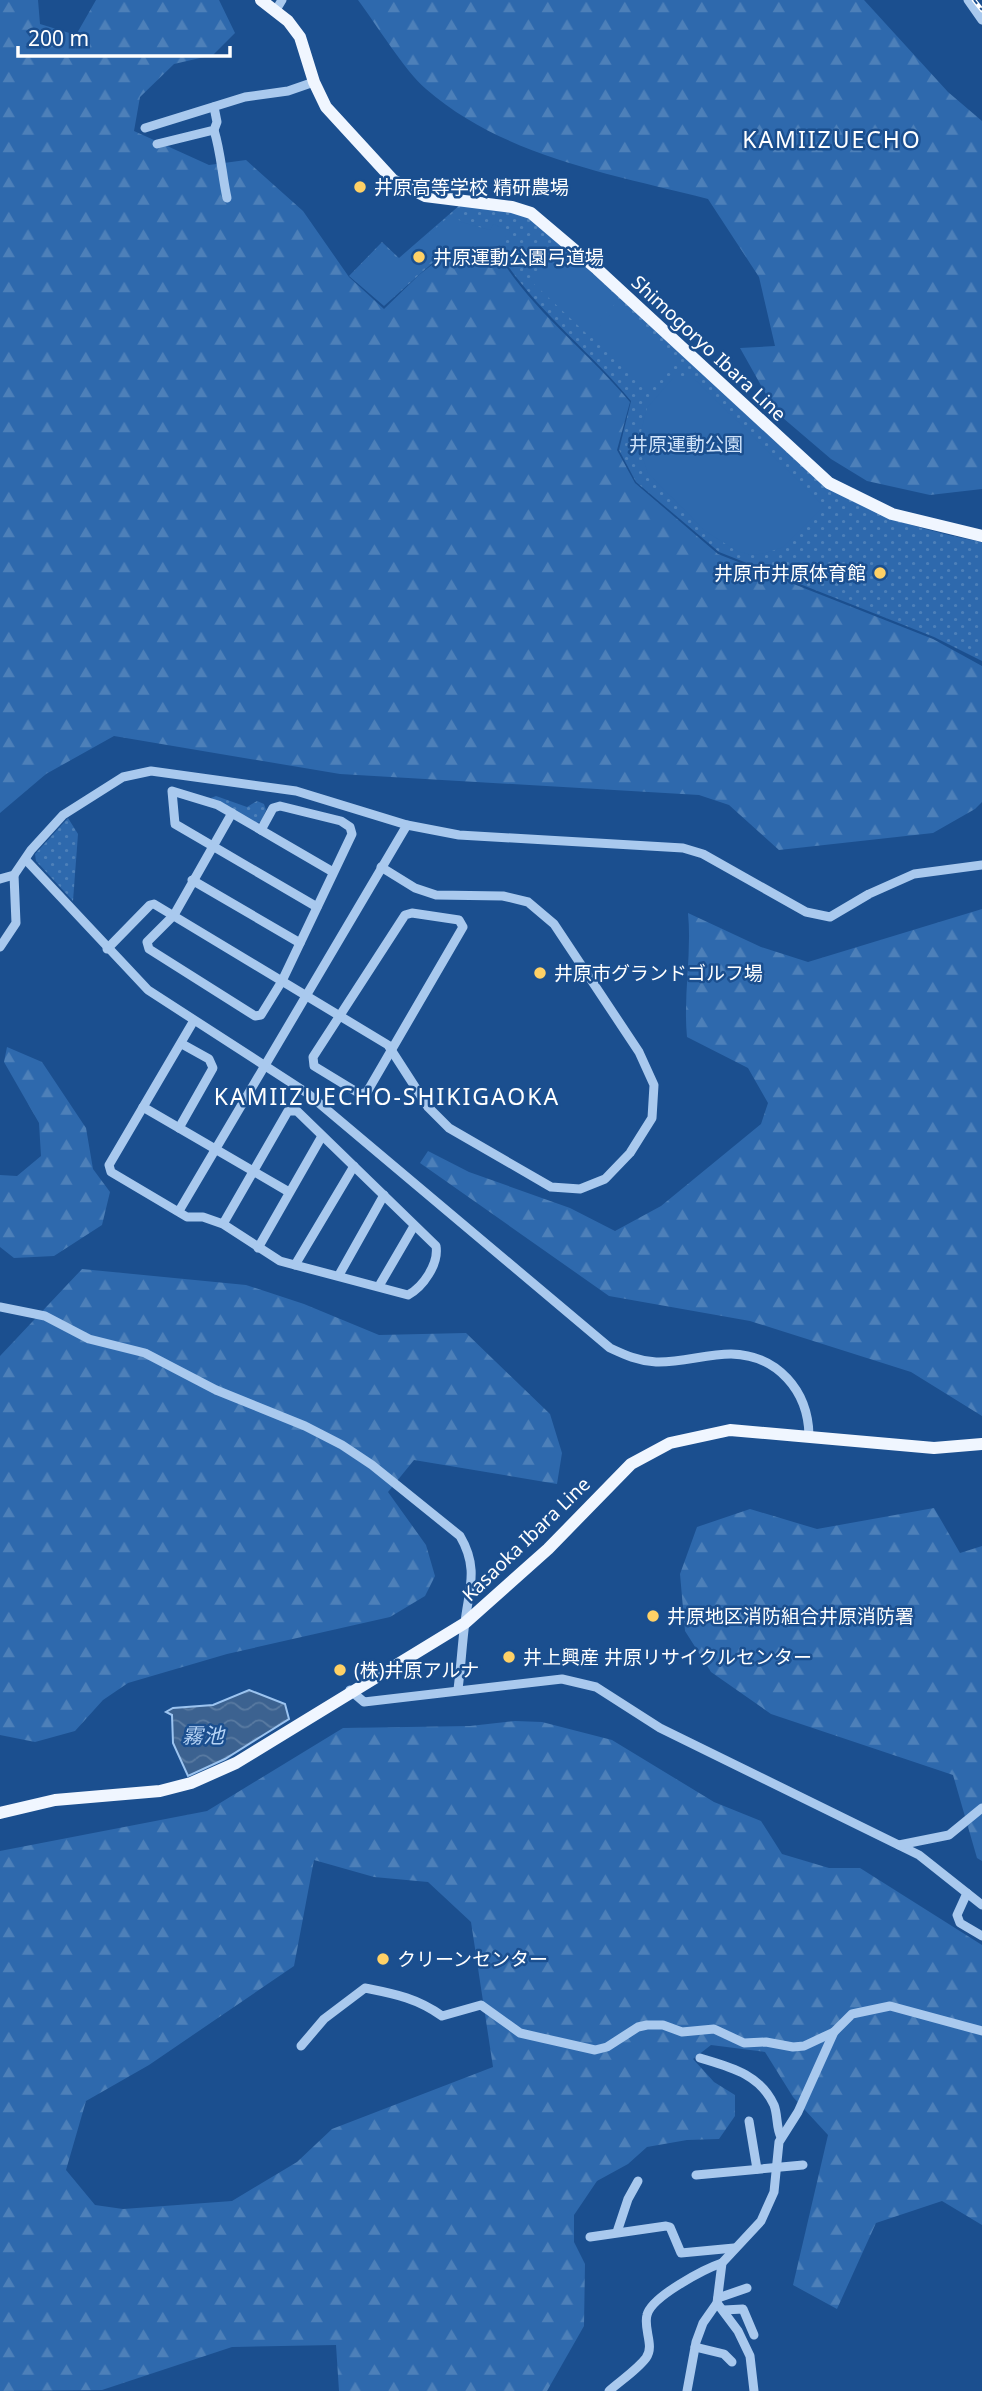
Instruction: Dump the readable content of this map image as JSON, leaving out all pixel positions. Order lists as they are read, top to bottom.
{
  "streets": {
    "main road": ["Shimogoryo Ibara Line", "Kasaoka Ibara Line"]
  },
  "districts": ["KAMIIZUECHO", "KAMIIZUECHO-SHIKIGAOKA"],
  "water": ["霧池"],
  "parks": ["井原運動公園"],
  "places": [
    "井原高等学校 精研農場",
    "井原運動公園弓道場",
    "井原市井原体育館",
    "井原市グランドゴルフ場",
    "井原地区消防組合井原消防署",
    "井上興産 井原リサイクルセンター",
    "(株)井原アルナ",
    "クリーンセンター"
  ],
  "scale_bar": "200 m"
}
